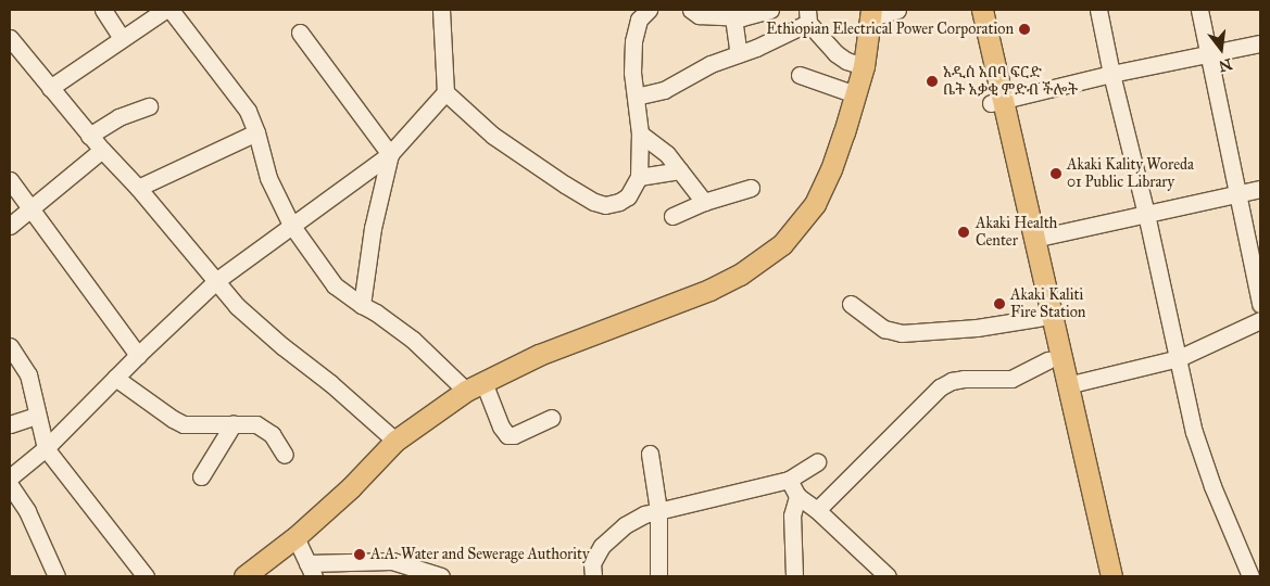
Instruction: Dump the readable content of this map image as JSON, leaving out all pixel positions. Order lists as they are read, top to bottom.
{
  "places": [
    "Ethiopian Electrical Power Corporation",
    "አዲስ አበባ ፍርድ ቤት አቃቂ ምድብ ችሎት",
    "Akaki Kality Woreda 01 Public Library",
    "Akaki Health Center",
    "Akaki Kaliti Fire Station",
    "A.A. Water and Sewerage Authority"
  ],
  "north": "bottom"
}
